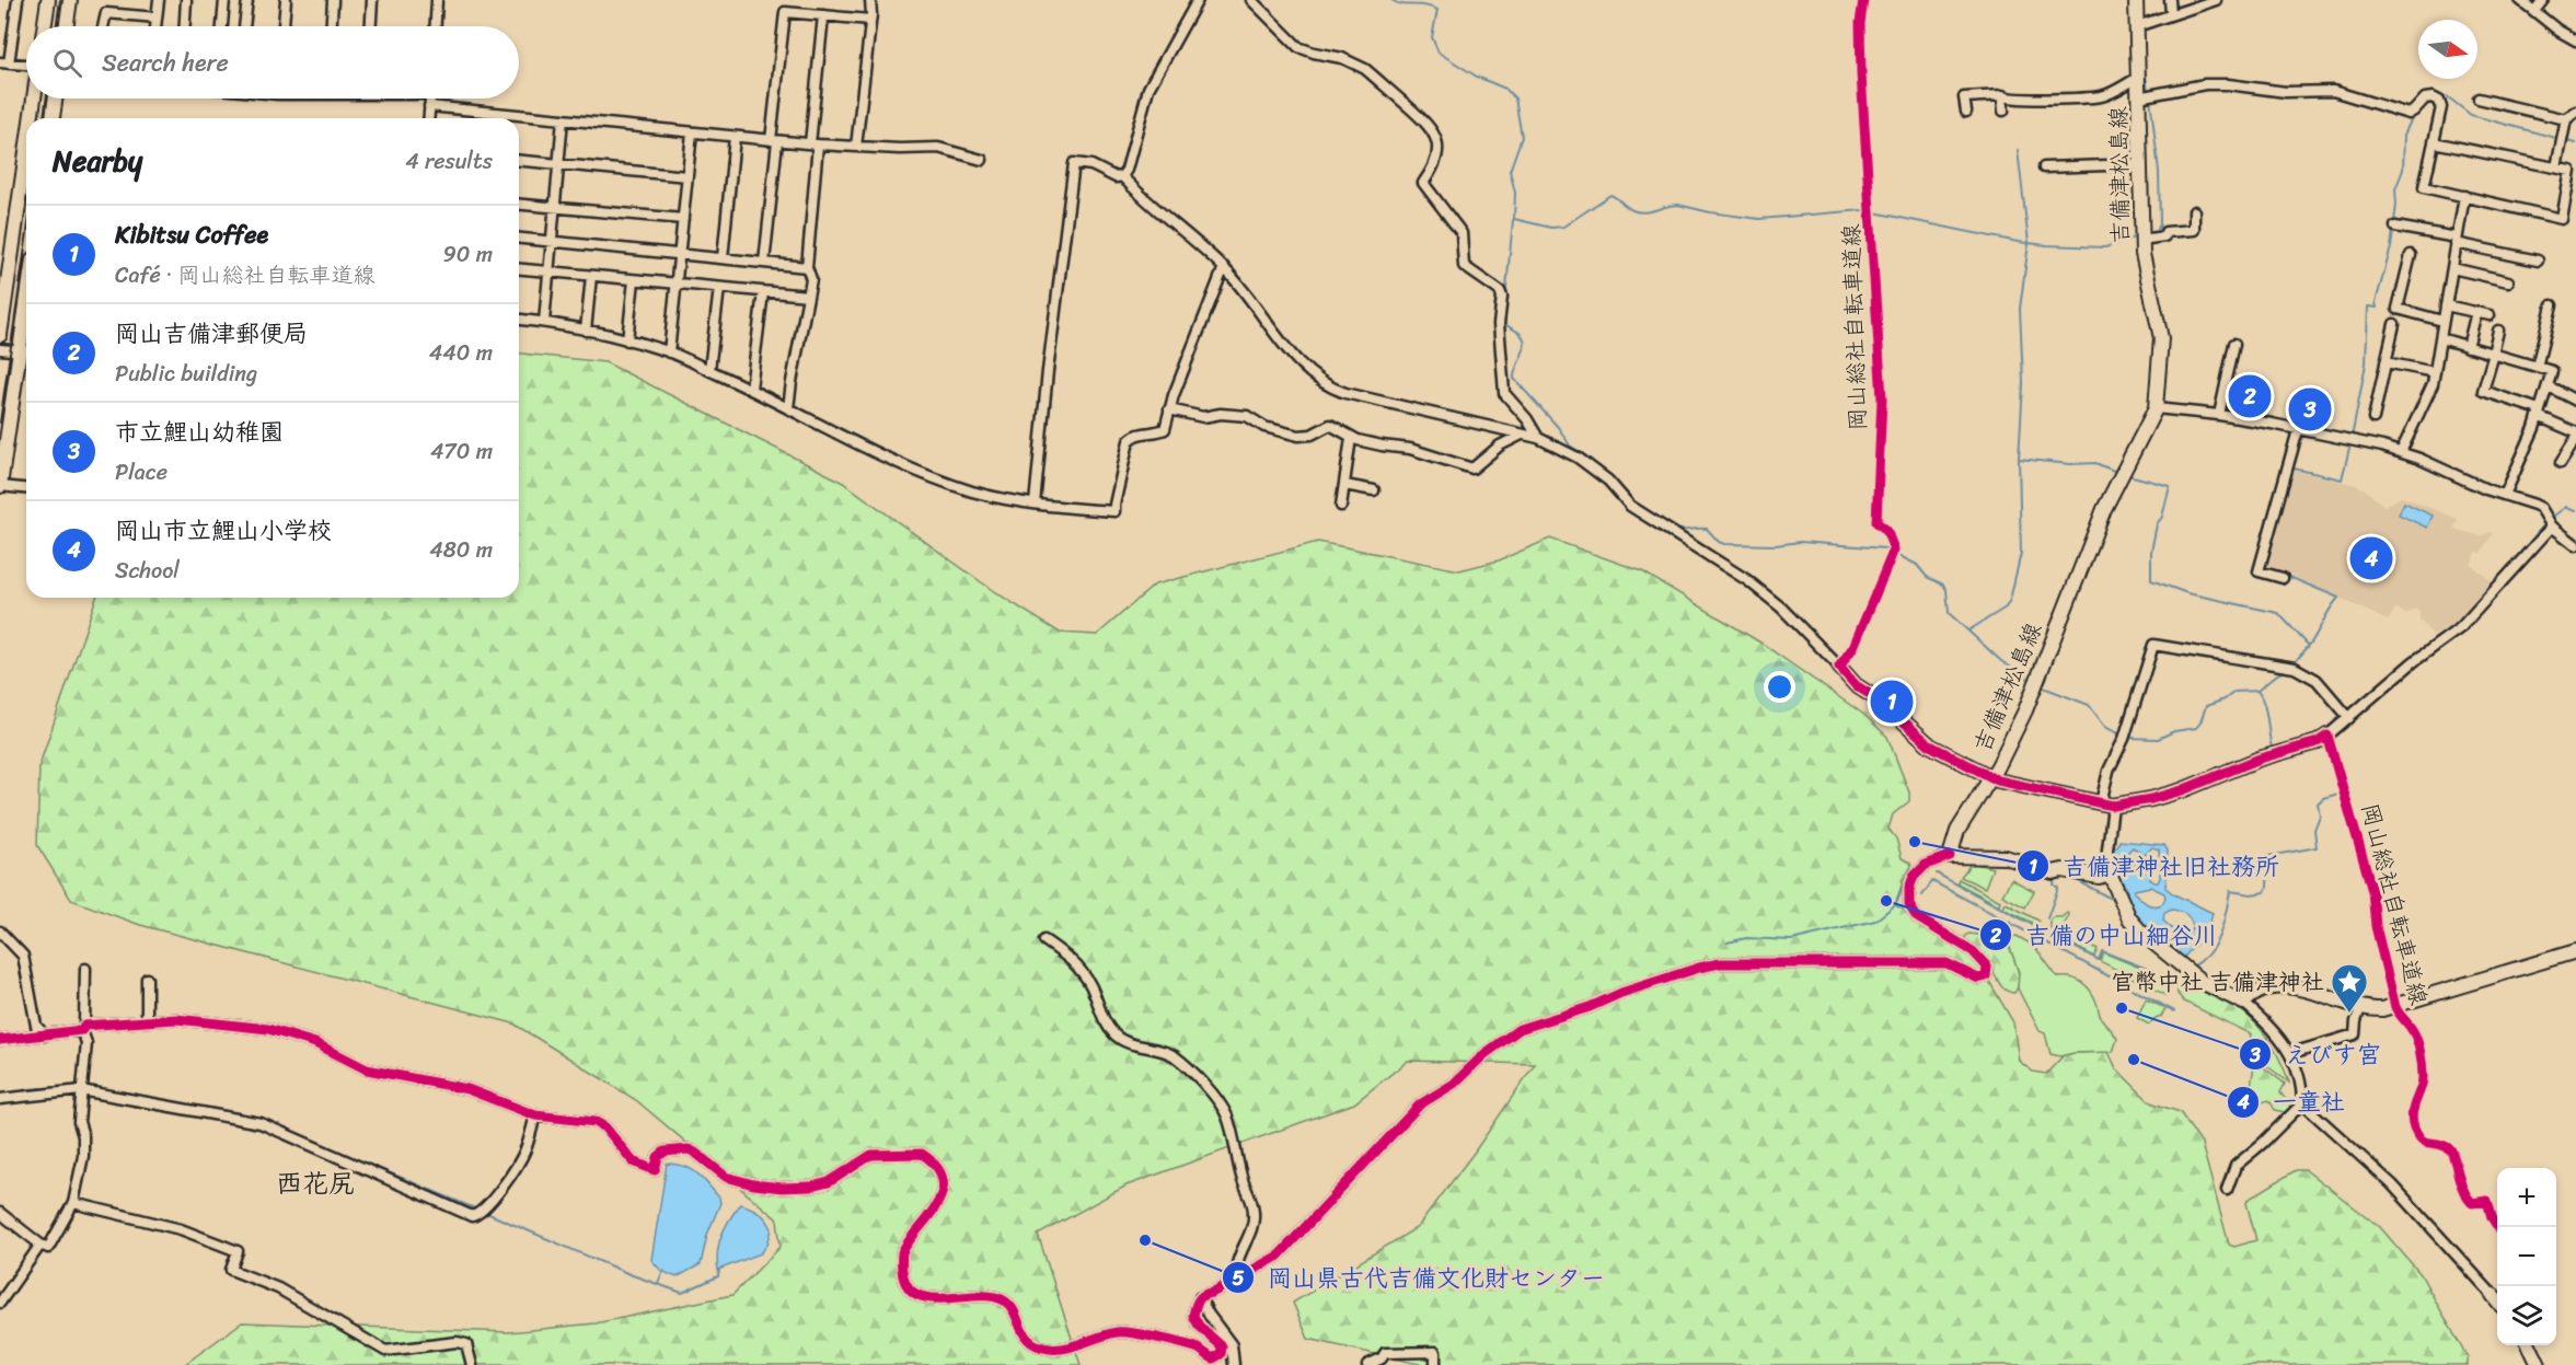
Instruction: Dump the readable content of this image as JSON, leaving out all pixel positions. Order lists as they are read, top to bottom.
{
  "streets": {
    "main road": ["吉備津松島線"],
    "cycle path": ["岡山総社自転車道線"]
  },
  "districts": ["西花尻"],
  "places": {
    "other": [
      "吉備津神社旧社務所",
      "吉備の中山細谷川",
      "えびす宮",
      "一童社",
      "岡山県古代吉備文化財センター"
    ],
    "place": ["官幣中社 吉備津神社"]
  },
  "north": "right",
  "page": {
    "search": "Search here",
    "heading": ["Nearby", "4 results"],
    "list": [
      {
        "mark": "1",
        "name": "Kibitsu Coffee",
        "note": "Café · 岡山総社自転車道線",
        "value": "90 m"
      },
      {
        "mark": "2",
        "name": "岡山吉備津郵便局",
        "note": "Public building",
        "value": "440 m"
      },
      {
        "mark": "3",
        "name": "市立鯉山幼稚園",
        "note": "Place",
        "value": "470 m"
      },
      {
        "mark": "4",
        "name": "岡山市立鯉山小学校",
        "note": "School",
        "value": "480 m"
      }
    ],
    "pins": [
      "2",
      "3",
      "4",
      "1"
    ],
    "map_buttons": ["+", "−"]
  }
}
